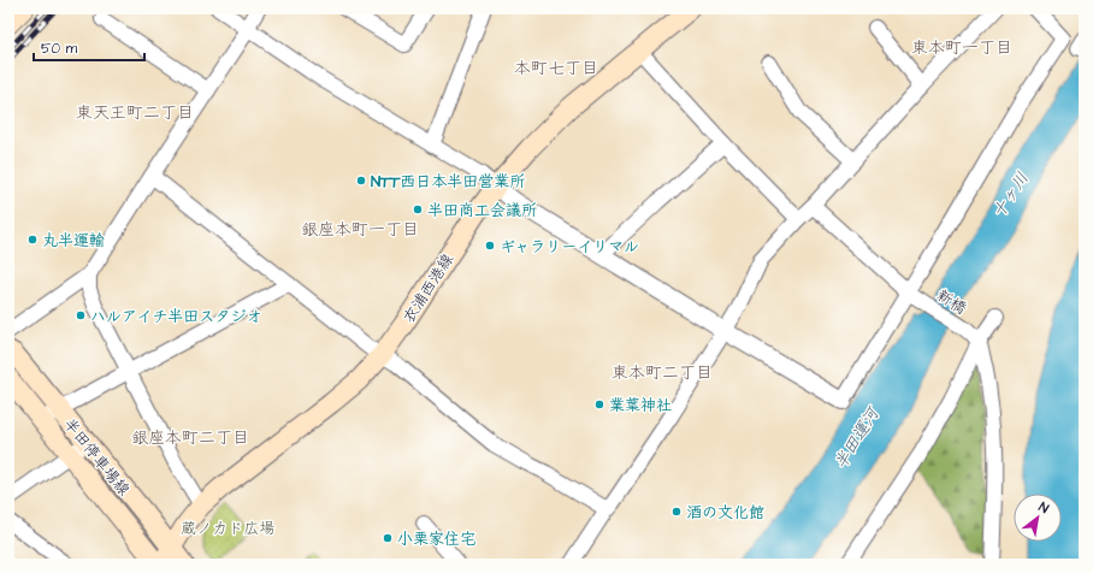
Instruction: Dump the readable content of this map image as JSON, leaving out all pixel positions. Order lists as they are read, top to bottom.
{
  "streets": {
    "main road": ["衣浦西港線", "半田停車場線"],
    "street": ["新橋"]
  },
  "crossings": [
    ["衣浦西港線", "半田停車場線"]
  ],
  "districts": [
    "東本町一丁目",
    "本町七丁目",
    "東天王町二丁目",
    "銀座本町一丁目",
    "東本町二丁目",
    "銀座本町二丁目"
  ],
  "water": ["十ヶ川", "半田運河"],
  "parks": ["蔵ノカド広場"],
  "places": [
    "NTT西日本半田営業所",
    "半田商工会議所",
    "丸半運輸",
    "ギャラリーイリマル",
    "ハルアイチ半田スタジオ",
    "業葉神社",
    "酒の文化館",
    "小栗家住宅"
  ],
  "scale_bar": "50 m",
  "north": "top right"
}
